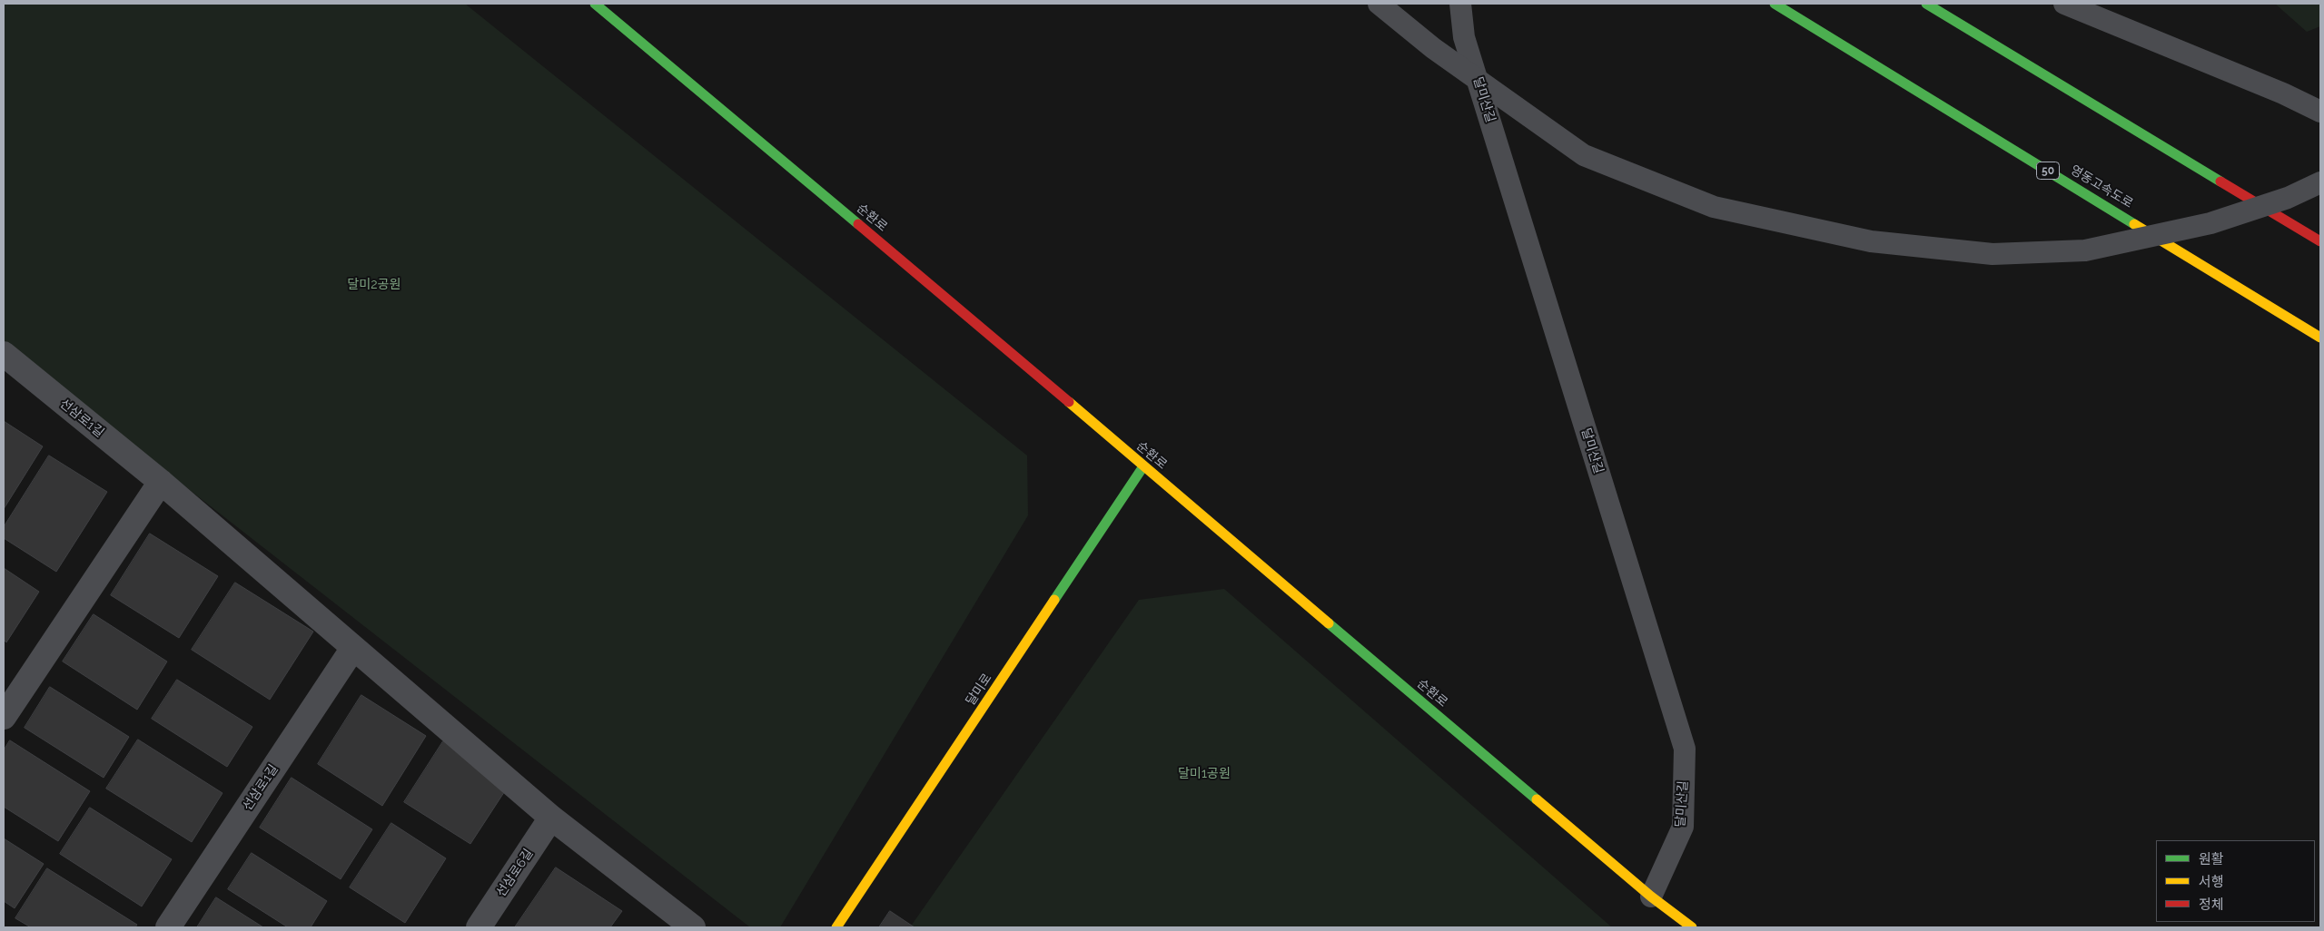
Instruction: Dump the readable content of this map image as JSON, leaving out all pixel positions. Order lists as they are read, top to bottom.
{
  "streets": {
    "main road": [
      "50",
      "영동고속도로",
      "순환로",
      "달미로"
    ],
    "street": ["선삼로1길", "선삼로6길"],
    "lane": ["달미산길"]
  },
  "crossings": [
    ["달미산길", "순환로"],
    ["순환로", "달미로"],
    ["선삼로1길", "선삼로6길"]
  ],
  "parks": ["달미2공원", "달미1공원"],
  "legend": ["원활", "서행", "정체"]
}
